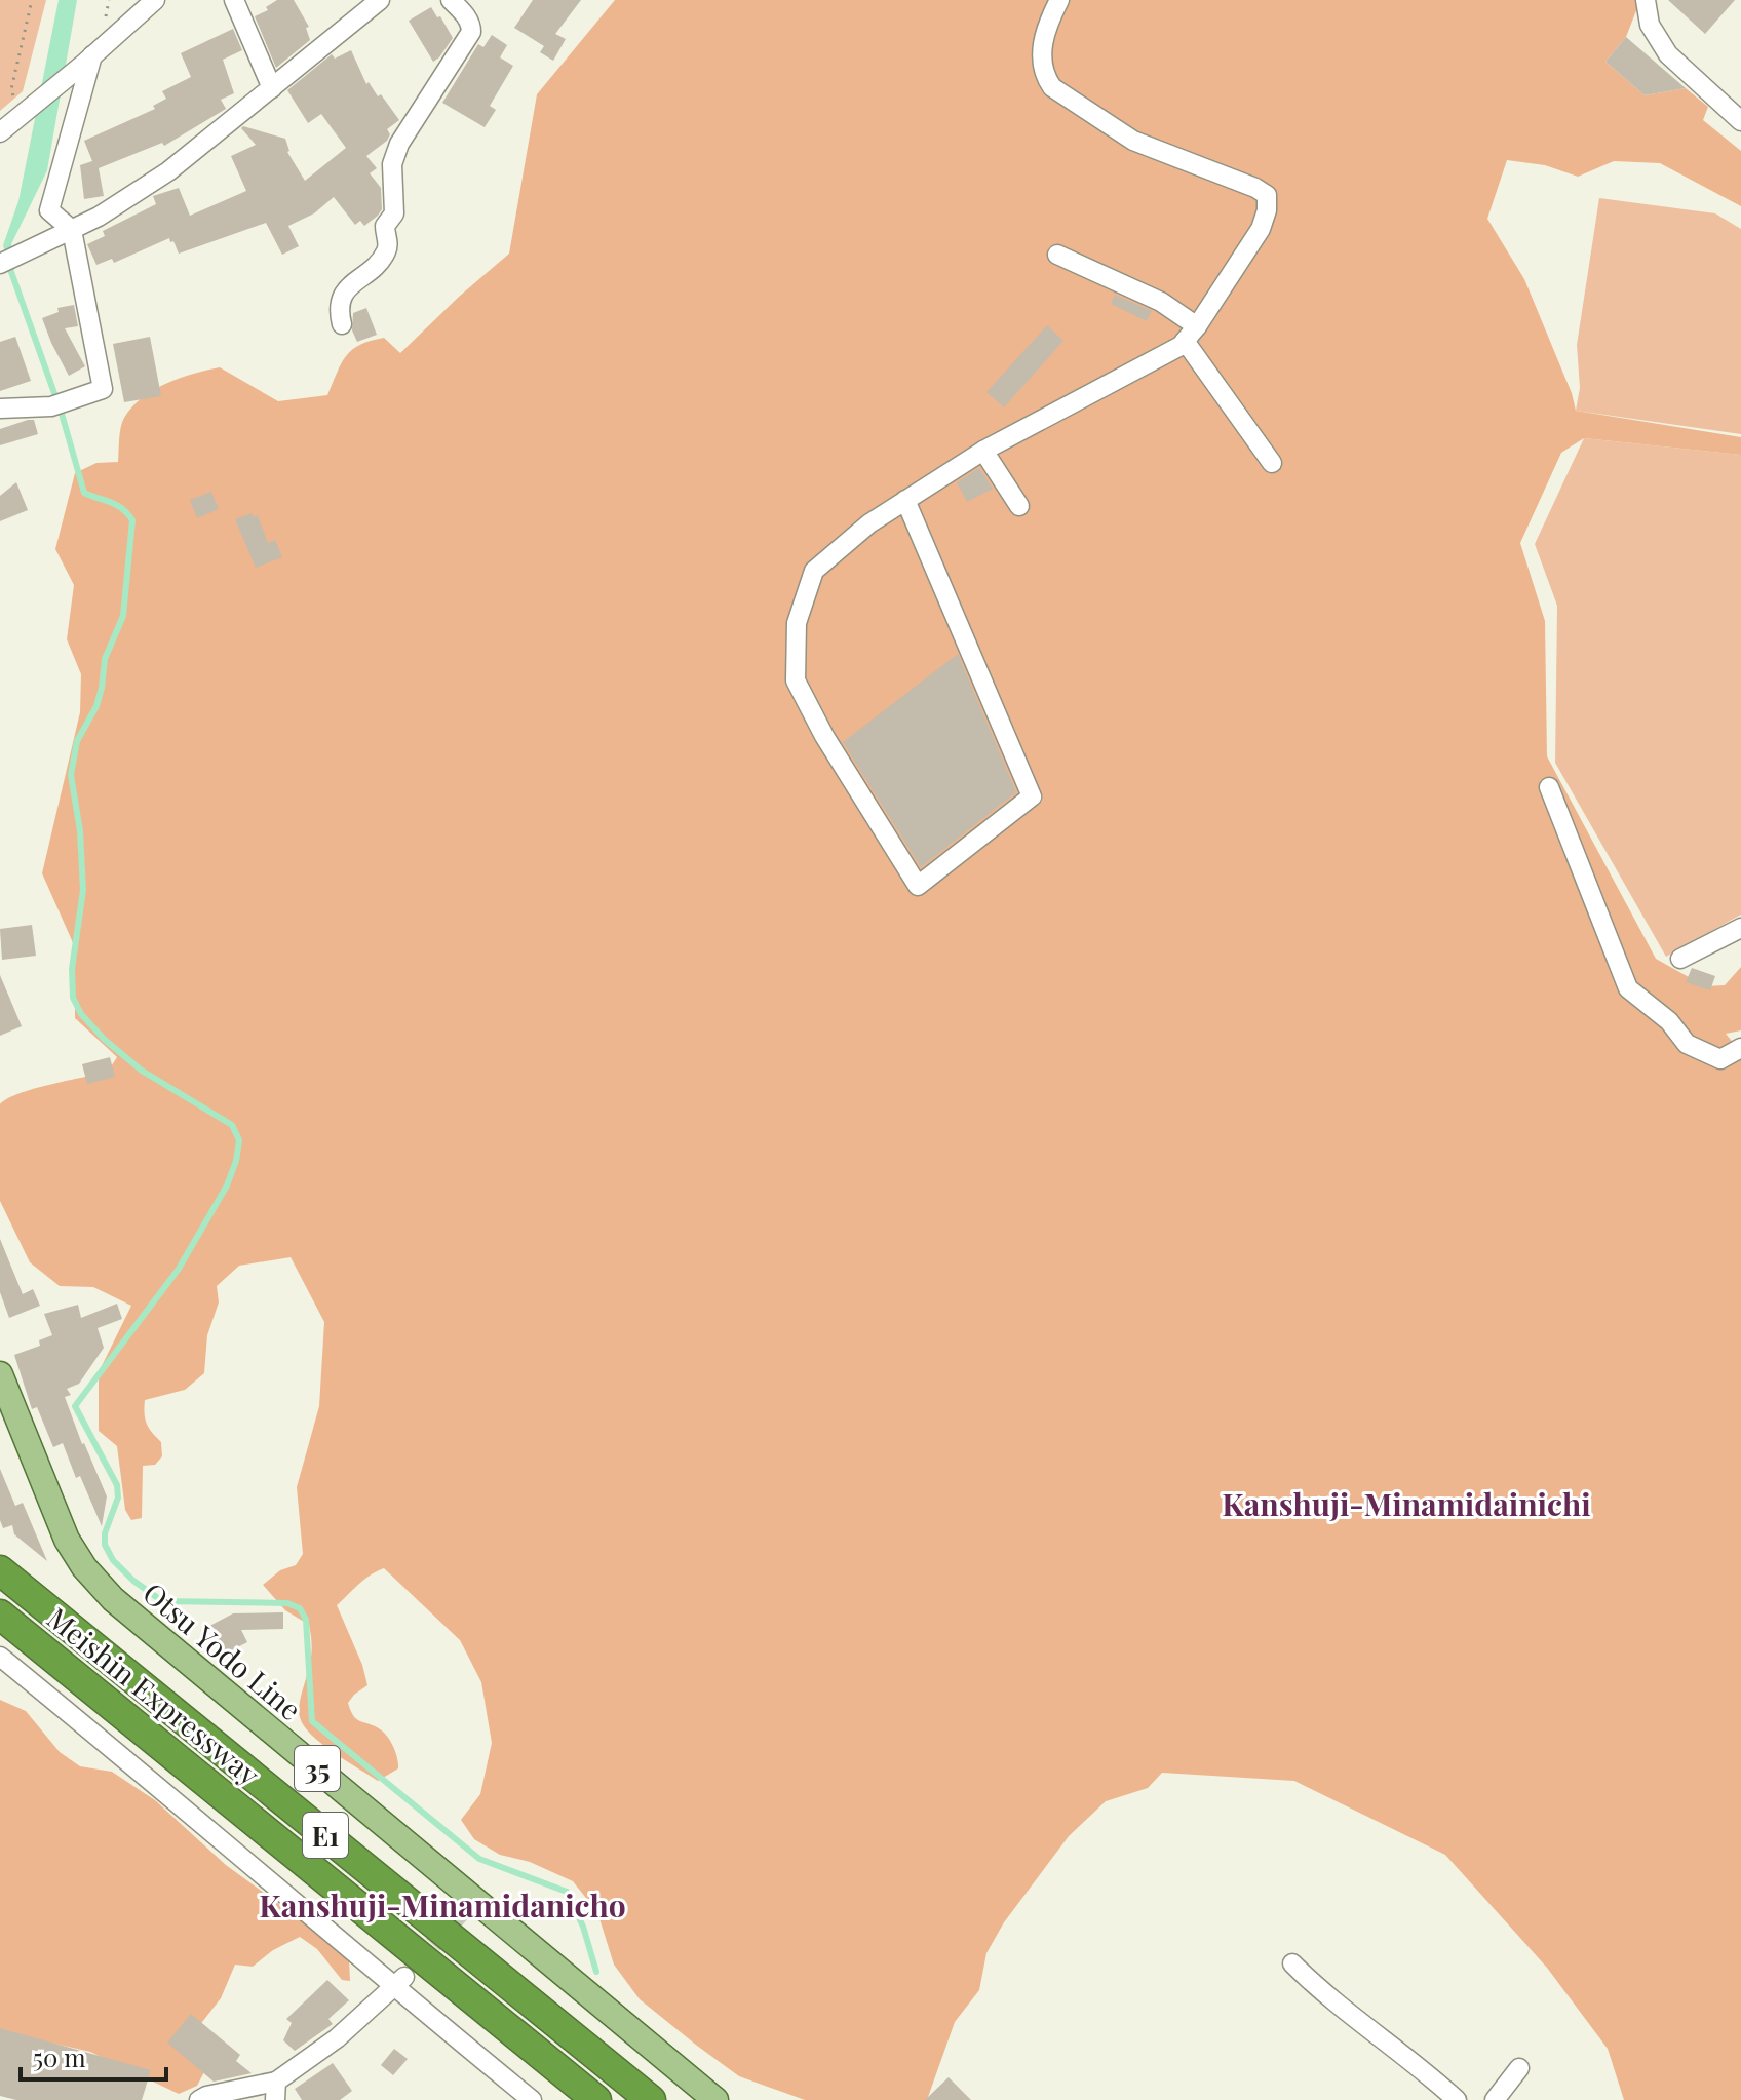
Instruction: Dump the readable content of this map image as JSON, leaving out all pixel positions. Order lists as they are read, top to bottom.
{
  "streets": {
    "highway": ["Meishin Expressway", "E1"],
    "main road": ["Otsu Yodo Line", "35"]
  },
  "districts": ["Kanshuji-Minamidainichi", "Kanshuji-Minamidanicho"],
  "scale_bar": "50 m"
}
